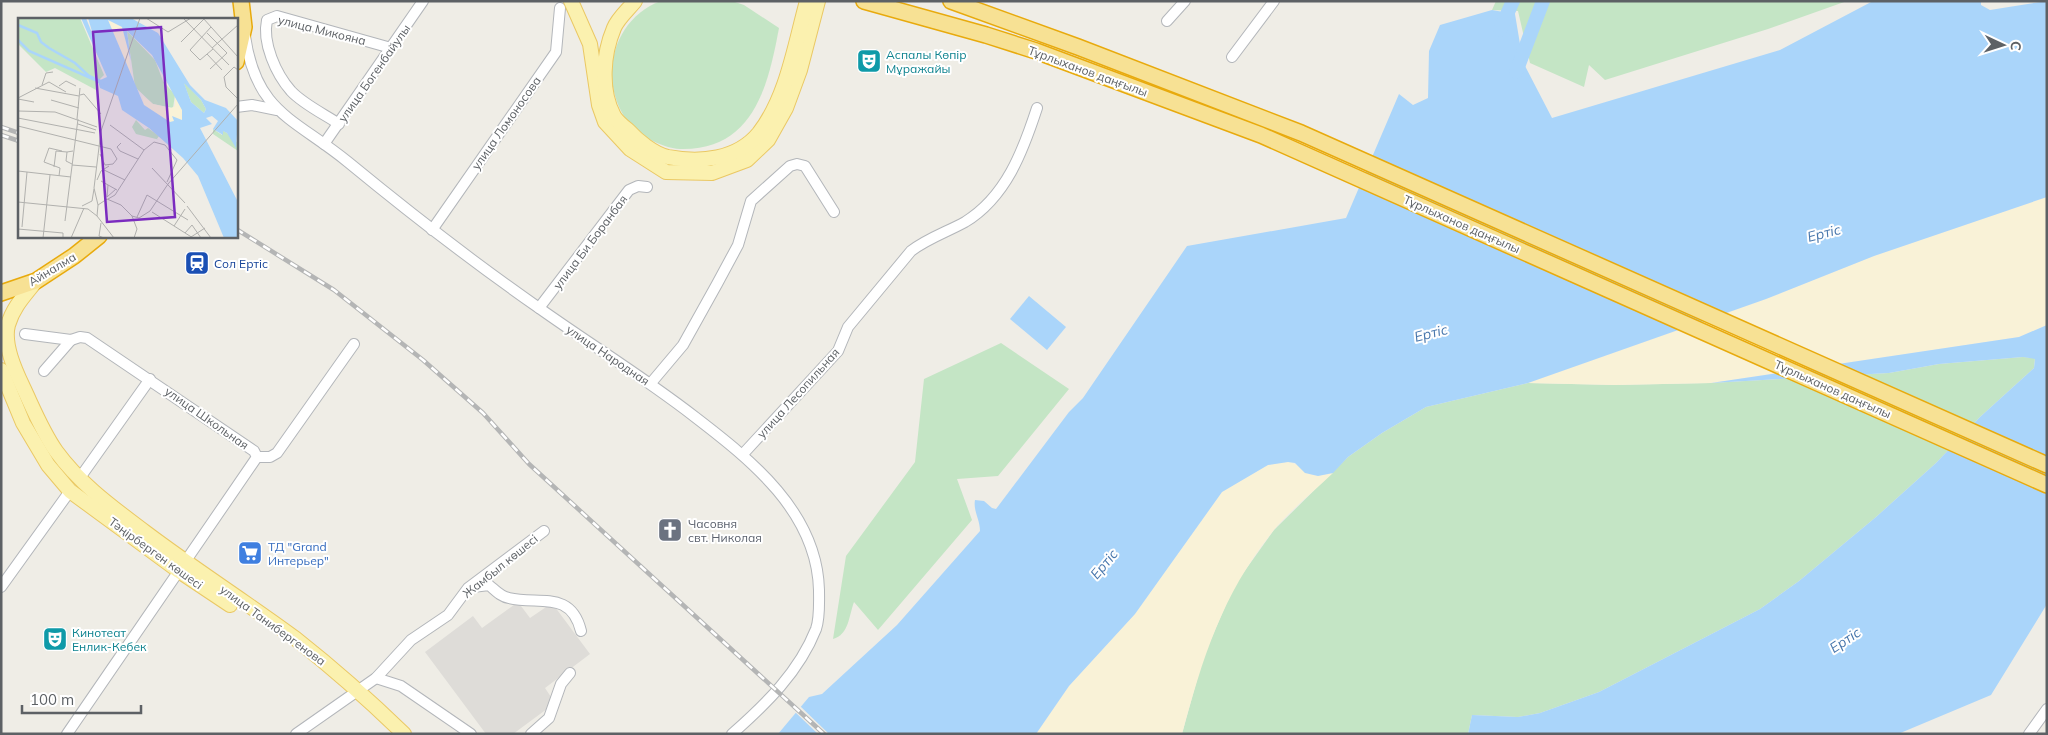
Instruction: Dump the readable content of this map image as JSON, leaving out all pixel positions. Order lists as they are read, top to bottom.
{
  "streets": {
    "highway": ["Тұрлыханов даңғылы", "Айналма"],
    "main road": ["Тәңірберген көшесі", "улица Танибергенова"],
    "street": [
      "улица Микояна",
      "улица Богенбайулы",
      "улица Ломоносова",
      "улица Би Боранбая",
      "улица Народная",
      "улица Лесопильная",
      "улица Школьная",
      "Жамбыл көшесі"
    ]
  },
  "crossings": [
    ["улица Микояна", "улица Богенбайулы"],
    ["улица Богенбайулы", "улица Народная"],
    ["улица Ломоносова", "улица Народная"],
    ["улица Би Боранбая", "улица Народная"],
    ["Айналма", "Тәңірберген көшесі"],
    ["улица Народная", "улица Лесопильная"],
    ["улица Школьная", "Тәңірберген көшесі"],
    ["улица Школьная", "улица Танибергенова"],
    ["Тәңірберген көшесі", "улица Танибергенова"],
    ["Жамбыл көшесі", "улица Танибергенова"]
  ],
  "water": ["Ертіс"],
  "places": {
    "theatre": ["Аспалы Көпір Мұражайы", "Кинотеат Енлик-Кебек"],
    "station": ["Сол Ертіс"],
    "church": ["Часовня свт. Николая"],
    "supermarket": ["ТД \"Grand Интерьер\""]
  },
  "scale_bar": "100 m",
  "north": "right"
}
